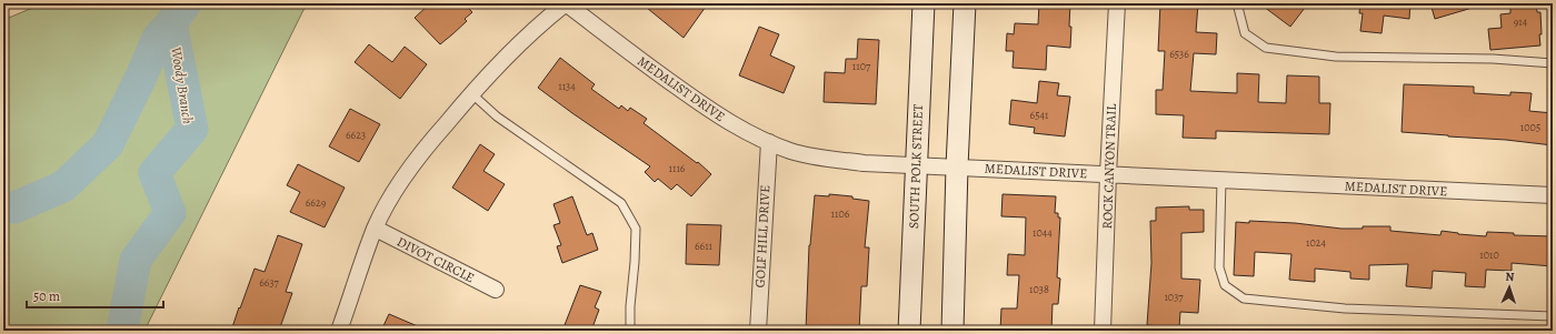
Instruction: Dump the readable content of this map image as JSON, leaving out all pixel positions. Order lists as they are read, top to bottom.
{
  "streets": {
    "main road": ["SOUTH POLK STREET"],
    "street": [
      "MEDALIST DRIVE",
      "ROCK CANYON TRAIL",
      "GOLF HILL DRIVE",
      "DIVOT CIRCLE"
    ]
  },
  "crossings": [
    ["MEDALIST DRIVE", "SOUTH POLK STREET"],
    ["MEDALIST DRIVE", "ROCK CANYON TRAIL"],
    ["MEDALIST DRIVE", "GOLF HILL DRIVE"]
  ],
  "water": ["Woody Branch"],
  "house_numbers": [
    "914",
    "6536",
    "1107",
    "1134",
    "6541",
    "1005",
    "6623",
    "1116",
    "6629",
    "1106",
    "1044",
    "1024",
    "6611",
    "1010",
    "6637",
    "1038",
    "1037"
  ],
  "scale_bar": "50 m",
  "north": "top"
}
